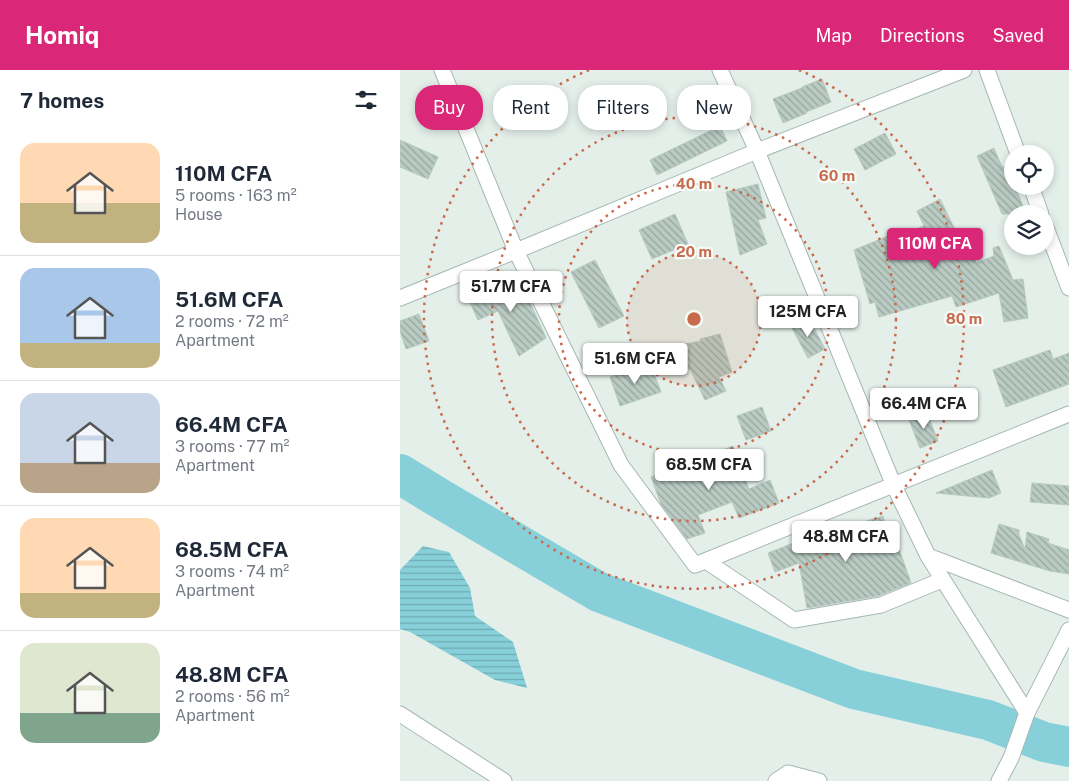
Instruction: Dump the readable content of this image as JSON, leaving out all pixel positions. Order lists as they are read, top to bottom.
{
  "page": {
    "header": "Homiq",
    "nav": ["Map", "Directions", "Saved"],
    "heading": "7 homes",
    "chip": [
      "Buy",
      "Rent",
      "Filters",
      "New"
    ],
    "list": [
      {
        "name": "110M CFA",
        "note": "5 rooms · 163 m² · House"
      },
      {
        "name": "51.6M CFA",
        "note": "2 rooms · 72 m² · Apartment"
      },
      {
        "name": "66.4M CFA",
        "note": "3 rooms · 77 m² · Apartment"
      },
      {
        "name": "68.5M CFA",
        "note": "3 rooms · 74 m² · Apartment"
      },
      {
        "name": "48.8M CFA",
        "note": "2 rooms · 56 m² · Apartment"
      }
    ],
    "price": [
      "110M CFA",
      "51.7M CFA",
      "125M CFA",
      "51.6M CFA",
      "66.4M CFA",
      "68.5M CFA",
      "48.8M CFA"
    ]
  },
  "rings": [
    "60 m",
    "40 m",
    "20 m",
    "80 m"
  ]
}
